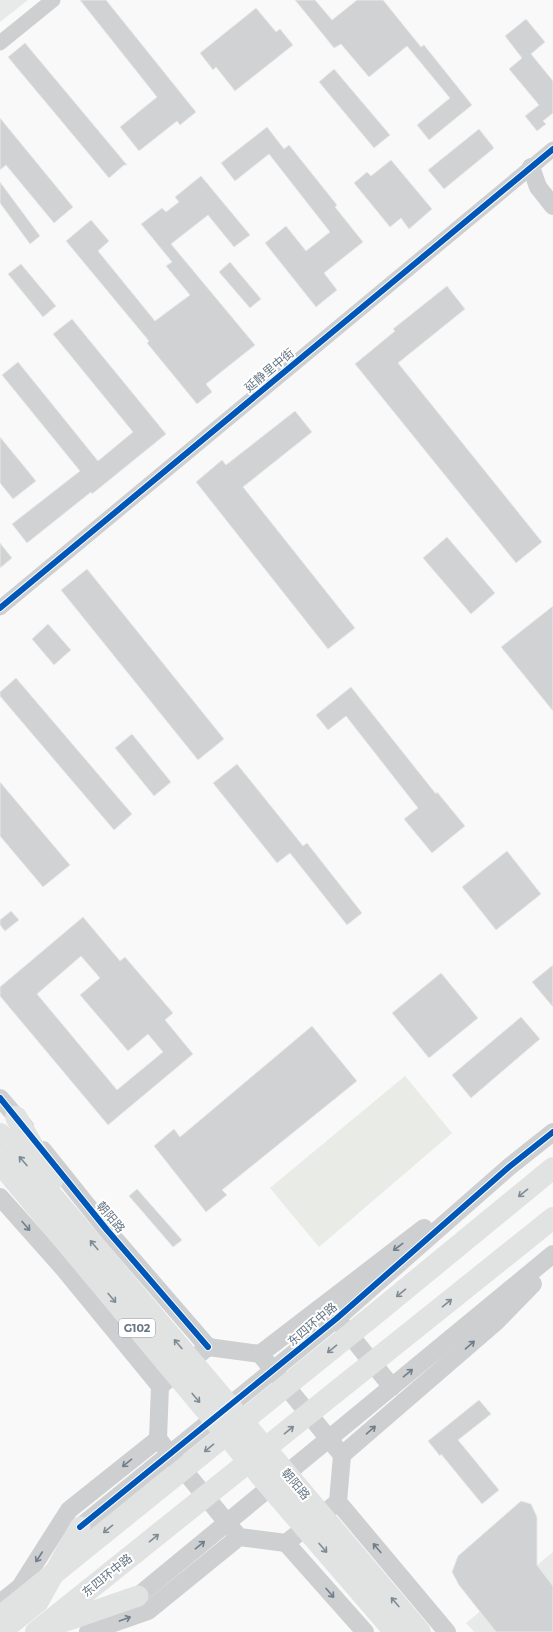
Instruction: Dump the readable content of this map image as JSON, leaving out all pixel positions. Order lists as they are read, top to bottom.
{
  "streets": {
    "highway": ["朝阳路", "东四环中路", "G102"],
    "street": ["延静里中街"]
  },
  "crossings": [
    ["朝阳路", "东四环中路"]
  ]
}
